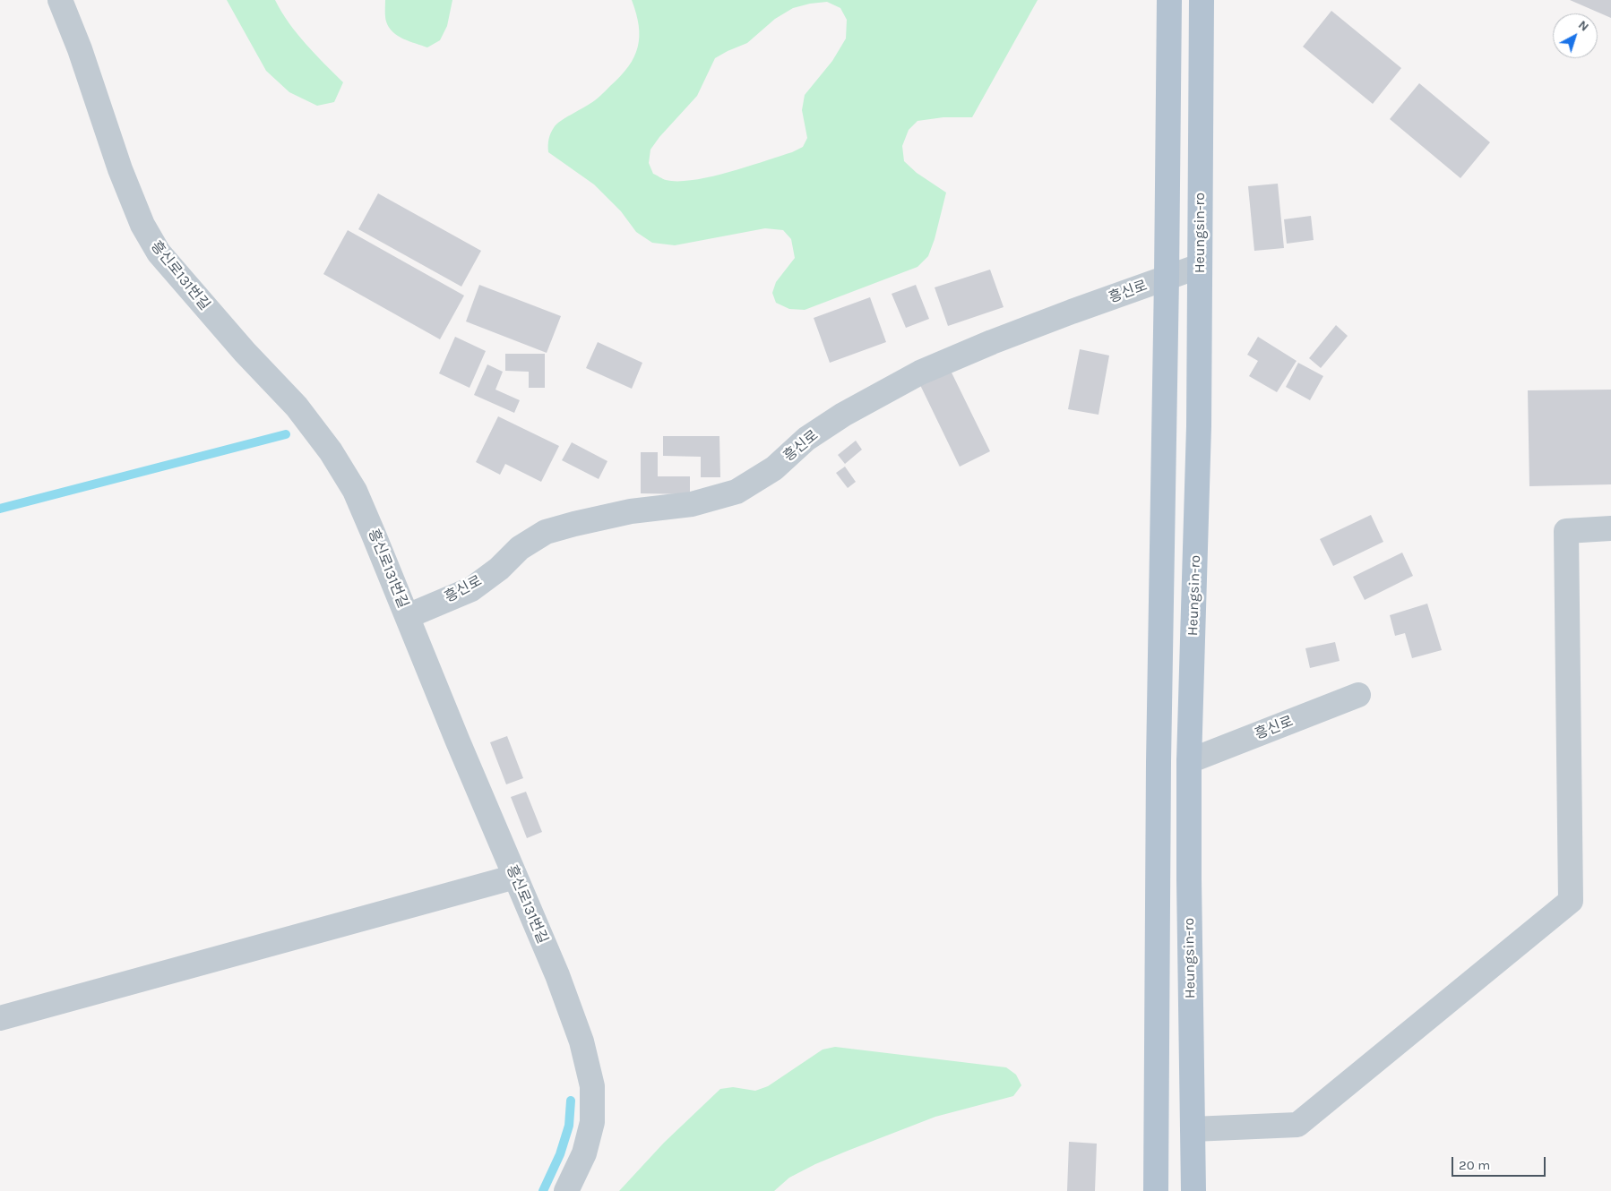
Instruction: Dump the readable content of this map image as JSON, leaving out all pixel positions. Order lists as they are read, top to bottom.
{
  "streets": {
    "main road": ["Heungsin-ro"],
    "street": ["흥신로131번길", "흥신로"]
  },
  "crossings": [
    ["Heungsin-ro", "흥신로"],
    ["흥신로131번길", "흥신로"]
  ],
  "scale_bar": "20 m",
  "north": "top right"
}
